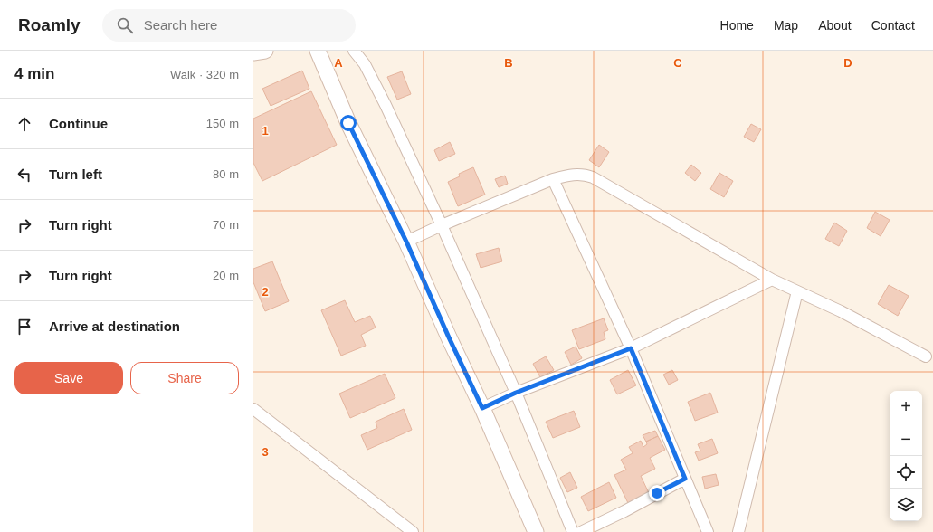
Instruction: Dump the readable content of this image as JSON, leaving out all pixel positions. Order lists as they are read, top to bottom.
{
  "page": {
    "header": "Roamly",
    "search": "Search here",
    "nav": [
      "Home",
      "Map",
      "About",
      "Contact"
    ],
    "heading": ["4 min", "Walk · 320 m"],
    "list": [
      ["Continue", "150 m"],
      ["Turn left", "80 m"],
      ["Turn right", "70 m"],
      ["Turn right", "20 m"],
      "Arrive at destination"
    ],
    "buttons": ["Save", "Share"],
    "map_buttons": ["+", "−"]
  },
  "grid": {
    "columns": [
      "A",
      "B",
      "C",
      "D"
    ],
    "rows": ["1", "2", "3"]
  }
}
